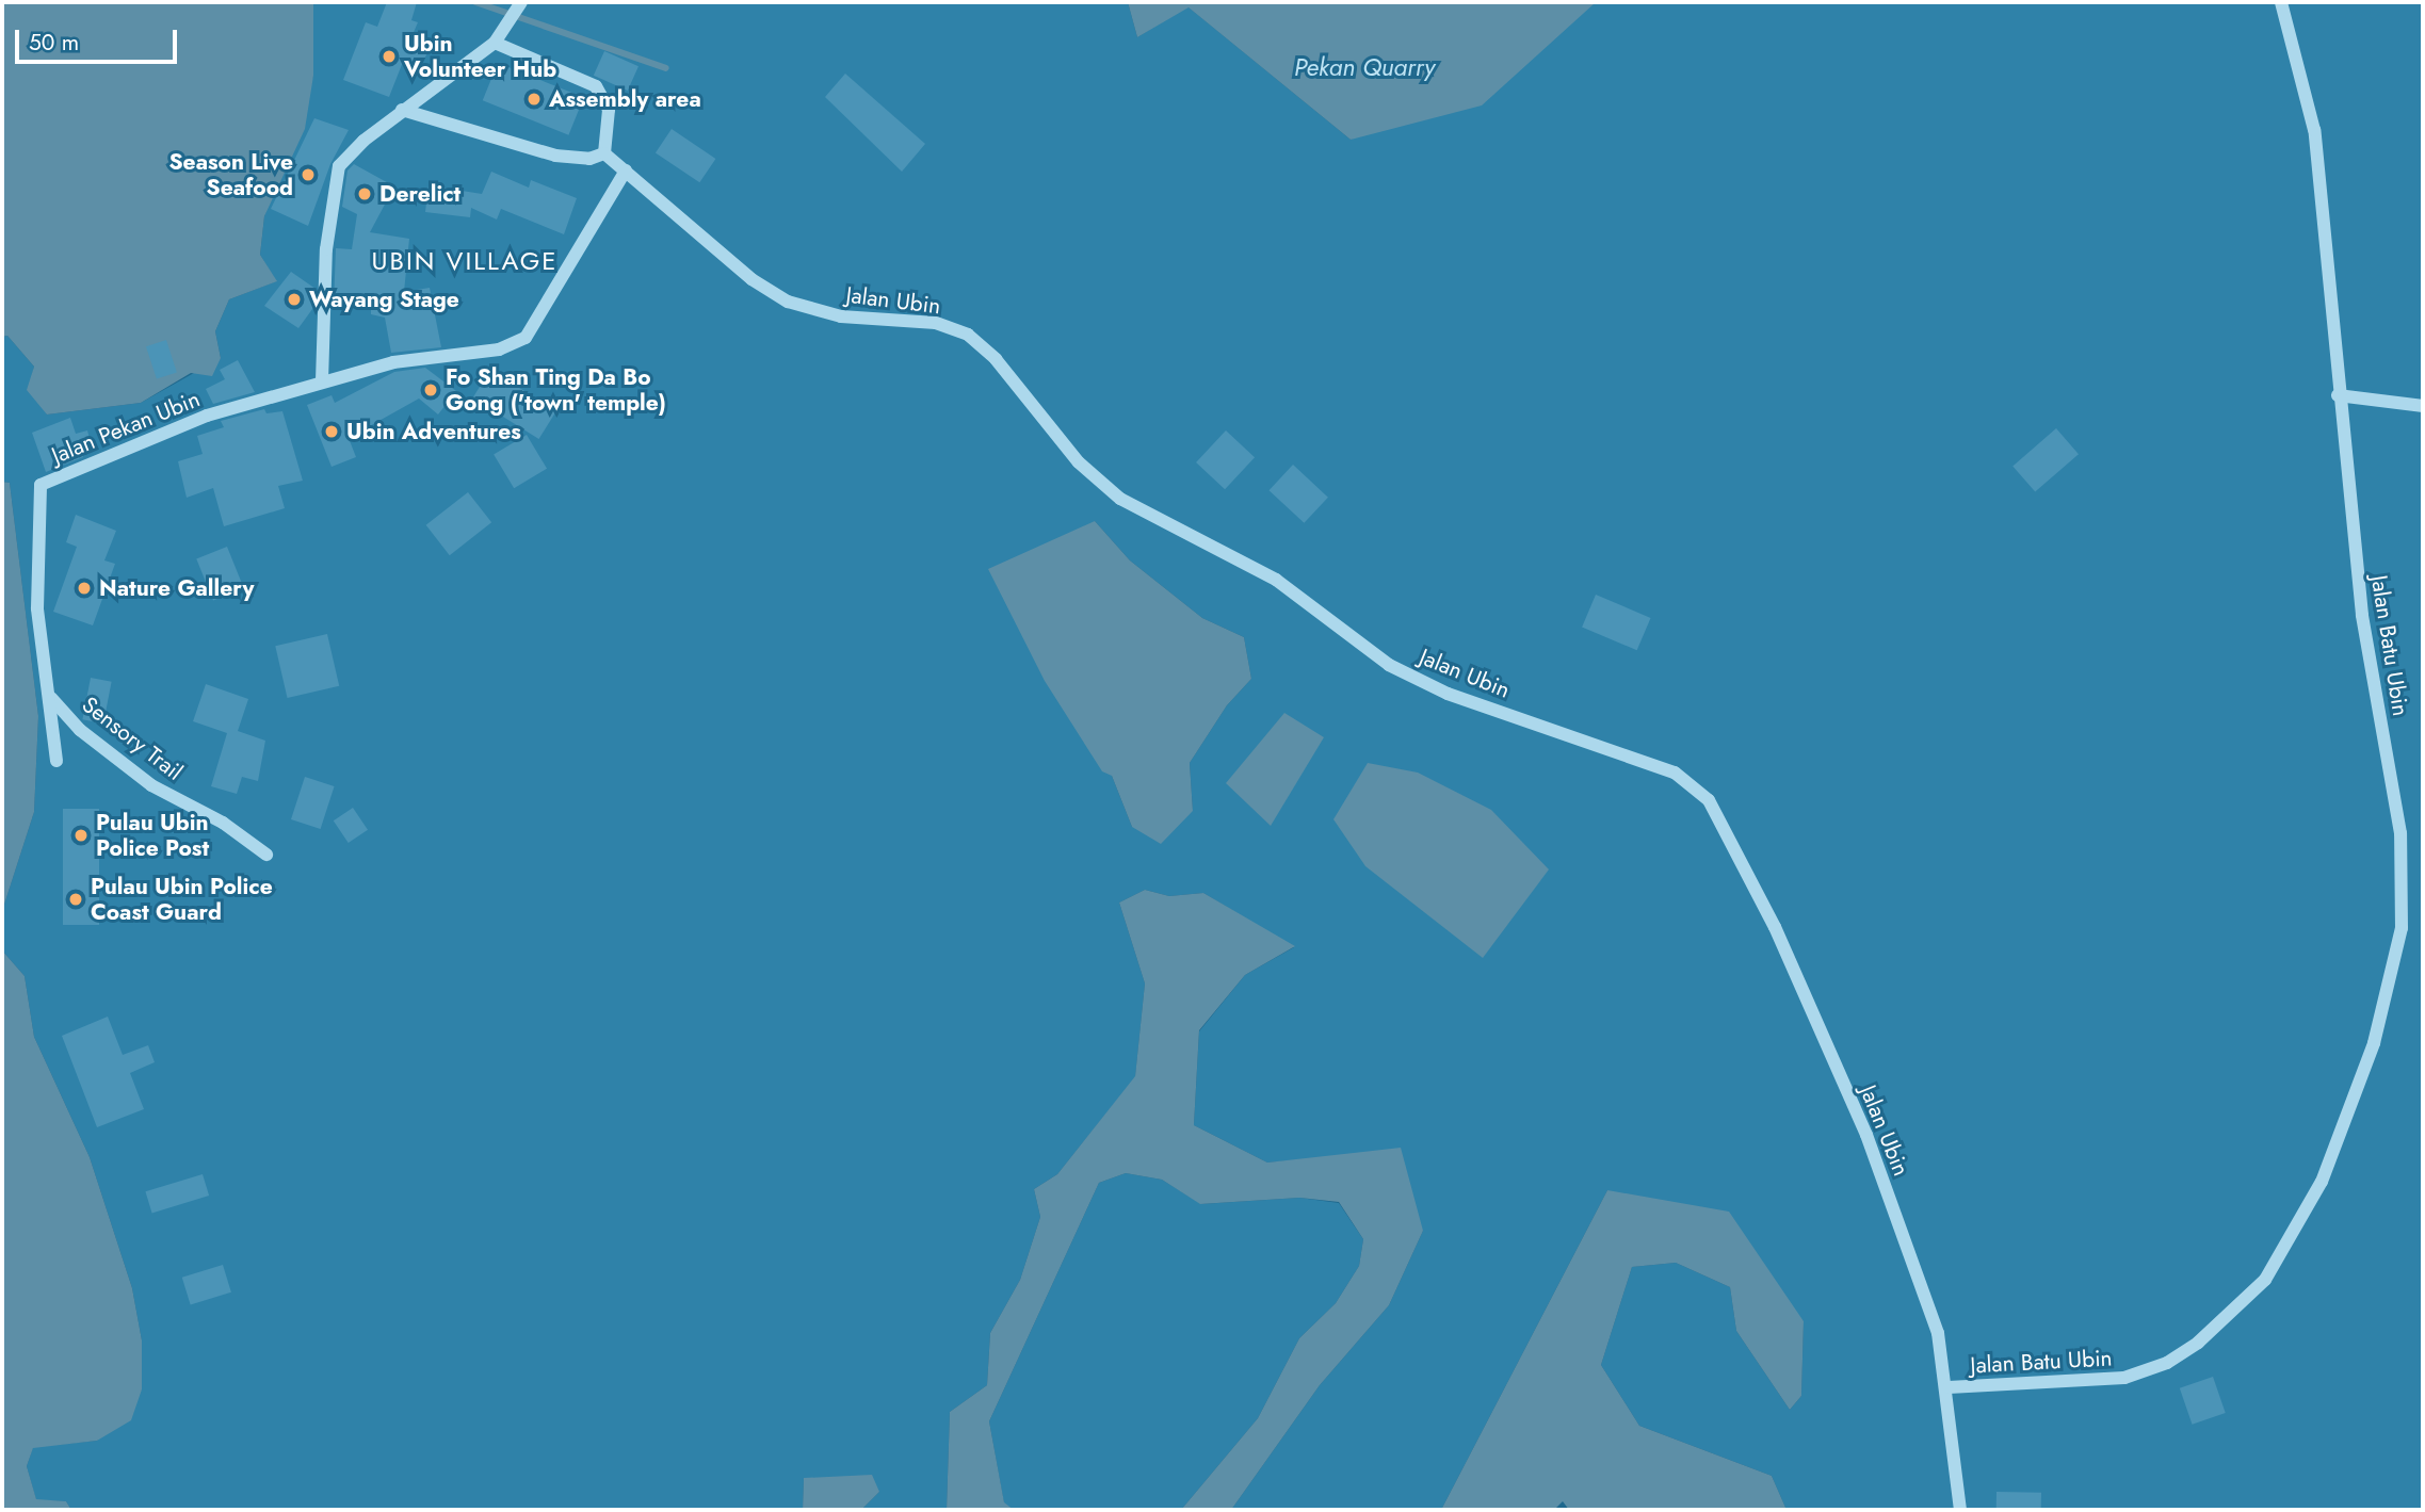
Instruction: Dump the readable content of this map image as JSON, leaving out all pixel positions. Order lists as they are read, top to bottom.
{
  "streets": {
    "street": [
      "Jalan Ubin",
      "Jalan Pekan Ubin",
      "Jalan Batu Ubin",
      "Sensory Trail"
    ]
  },
  "crossings": [
    ["Jalan Ubin", "Jalan Batu Ubin"],
    ["Jalan Pekan Ubin", "Sensory Trail"]
  ],
  "districts": ["UBIN VILLAGE"],
  "water": ["Pekan Quarry"],
  "places": [
    "Ubin Volunteer Hub",
    "Assembly area",
    "Season Live Seafood",
    "Derelict",
    "Wayang Stage",
    "Fo Shan Ting Da Bo Gong ('town' temple)",
    "Ubin Adventures",
    "Nature Gallery",
    "Pulau Ubin Police Post",
    "Pulau Ubin Police Coast Guard"
  ],
  "scale_bar": "50 m"
}
